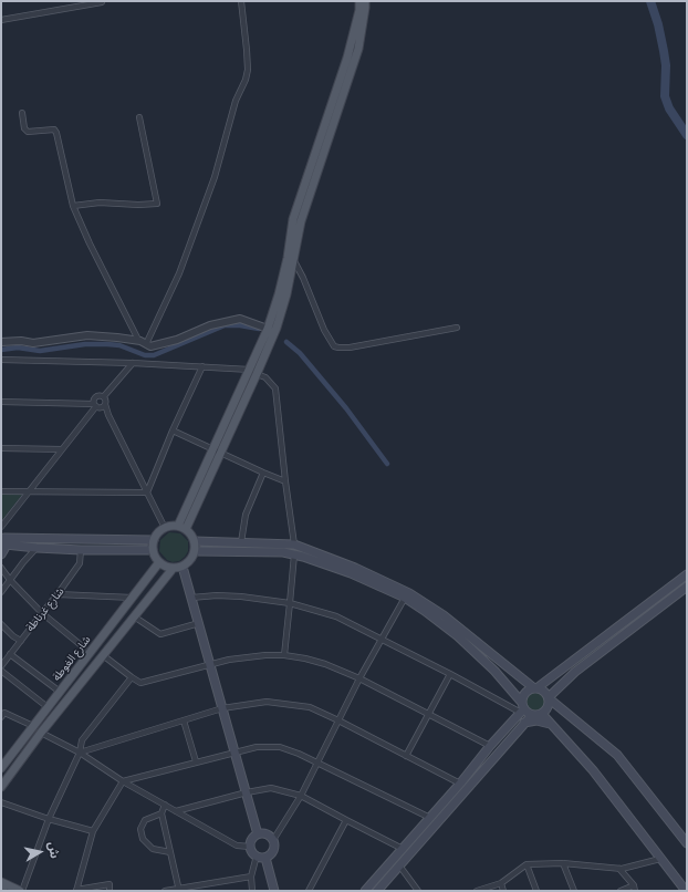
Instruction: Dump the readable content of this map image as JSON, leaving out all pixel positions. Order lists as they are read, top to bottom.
{
  "streets": {
    "main road": ["شارع الغوطة"],
    "street": ["شارع غرناطة"]
  },
  "north": "right"
}
